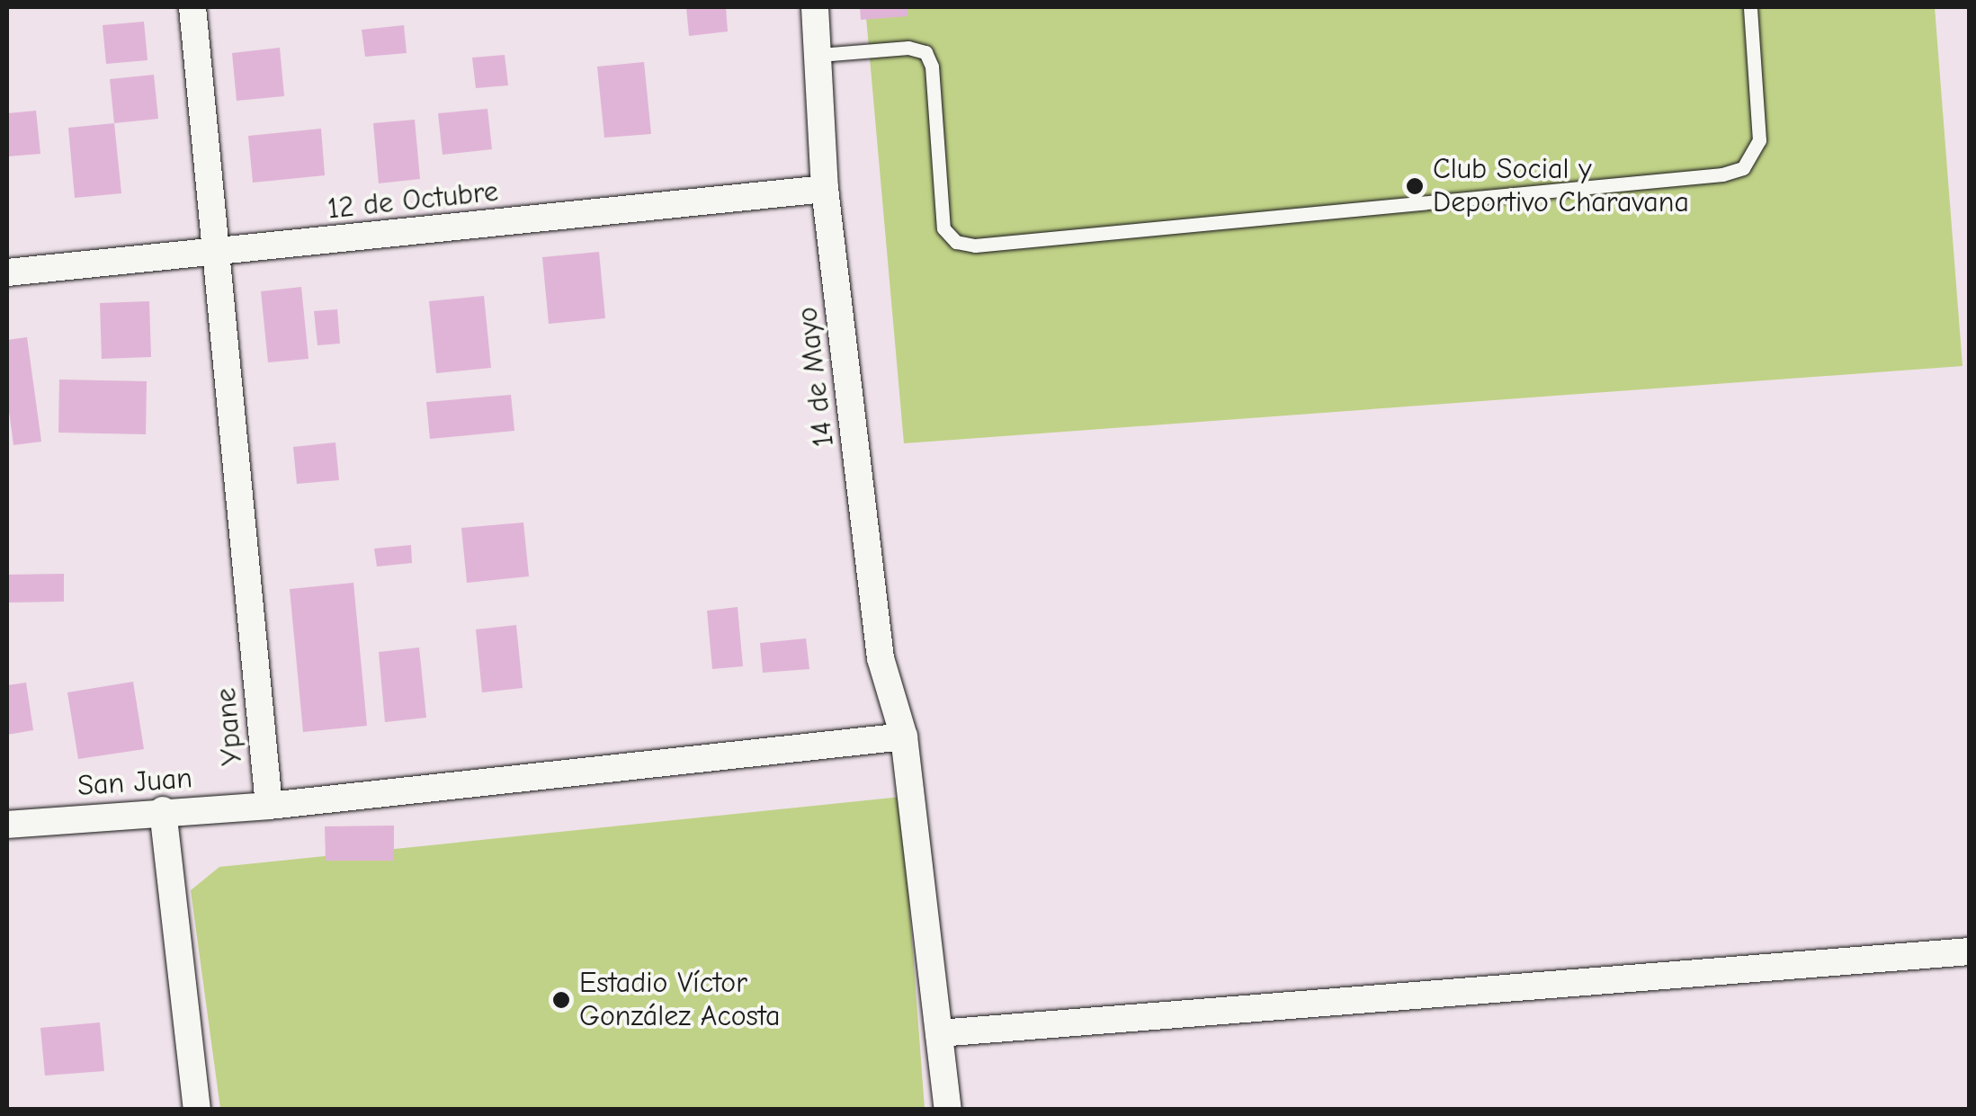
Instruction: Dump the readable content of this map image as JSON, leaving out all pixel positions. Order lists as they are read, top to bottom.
{
  "streets": {
    "street": [
      "12 de Octubre",
      "14 de Mayo",
      "Ypane",
      "San Juan"
    ]
  },
  "crossings": [
    ["12 de Octubre", "14 de Mayo"],
    ["12 de Octubre", "Ypane"],
    ["Ypane", "San Juan"]
  ],
  "places": ["Club Social y Deportivo Charavana", "Estadio Víctor González Acosta"]
}
